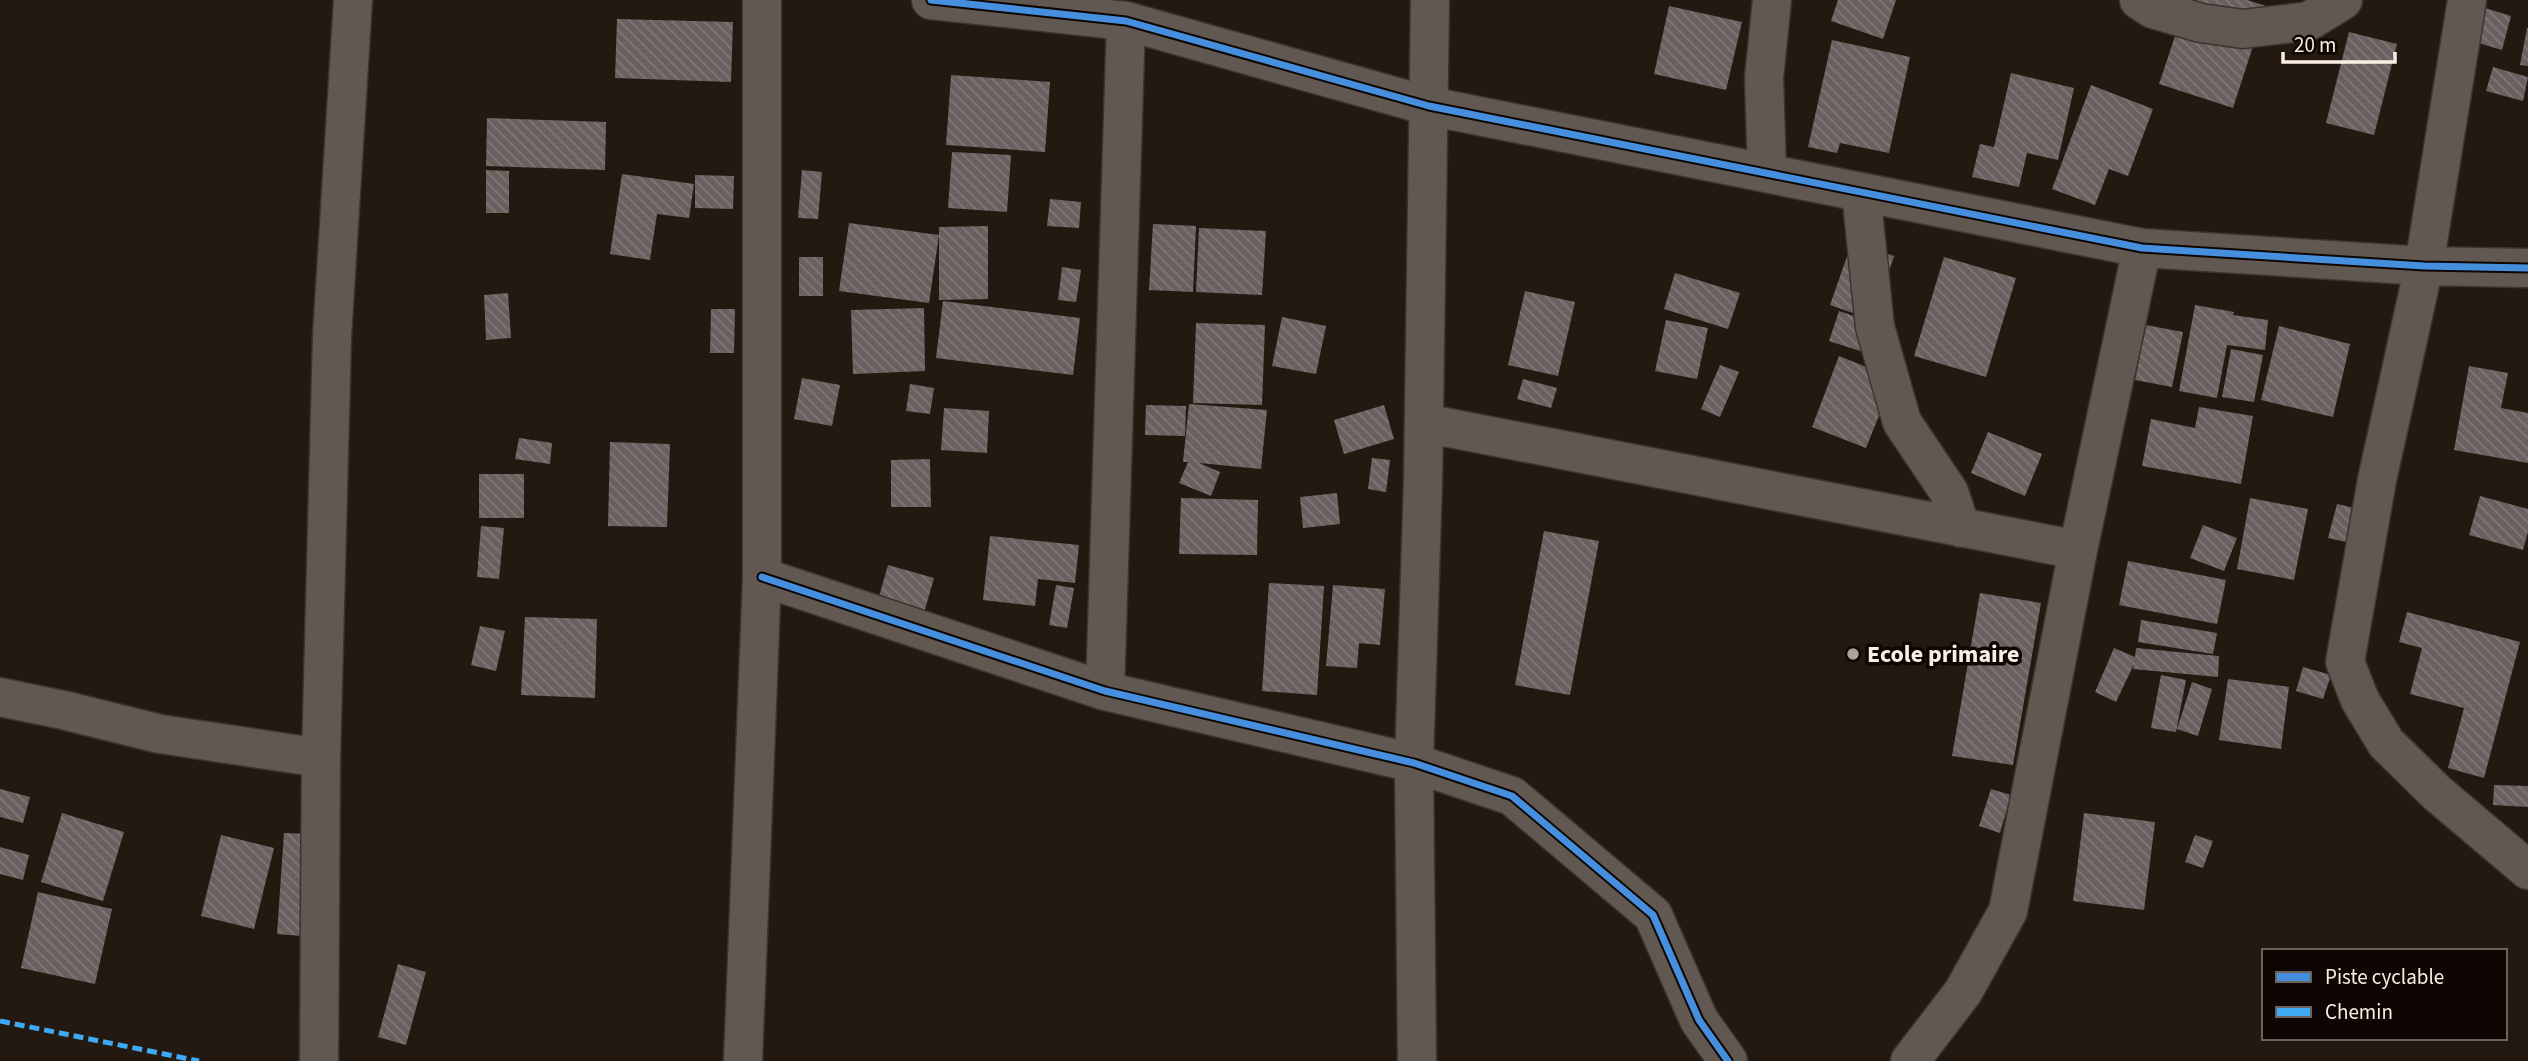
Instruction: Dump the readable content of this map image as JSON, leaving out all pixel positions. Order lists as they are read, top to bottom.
{
  "places": ["Ecole primaire"],
  "legend": ["Piste cyclable", "Chemin"],
  "scale_bar": "20 m"
}
